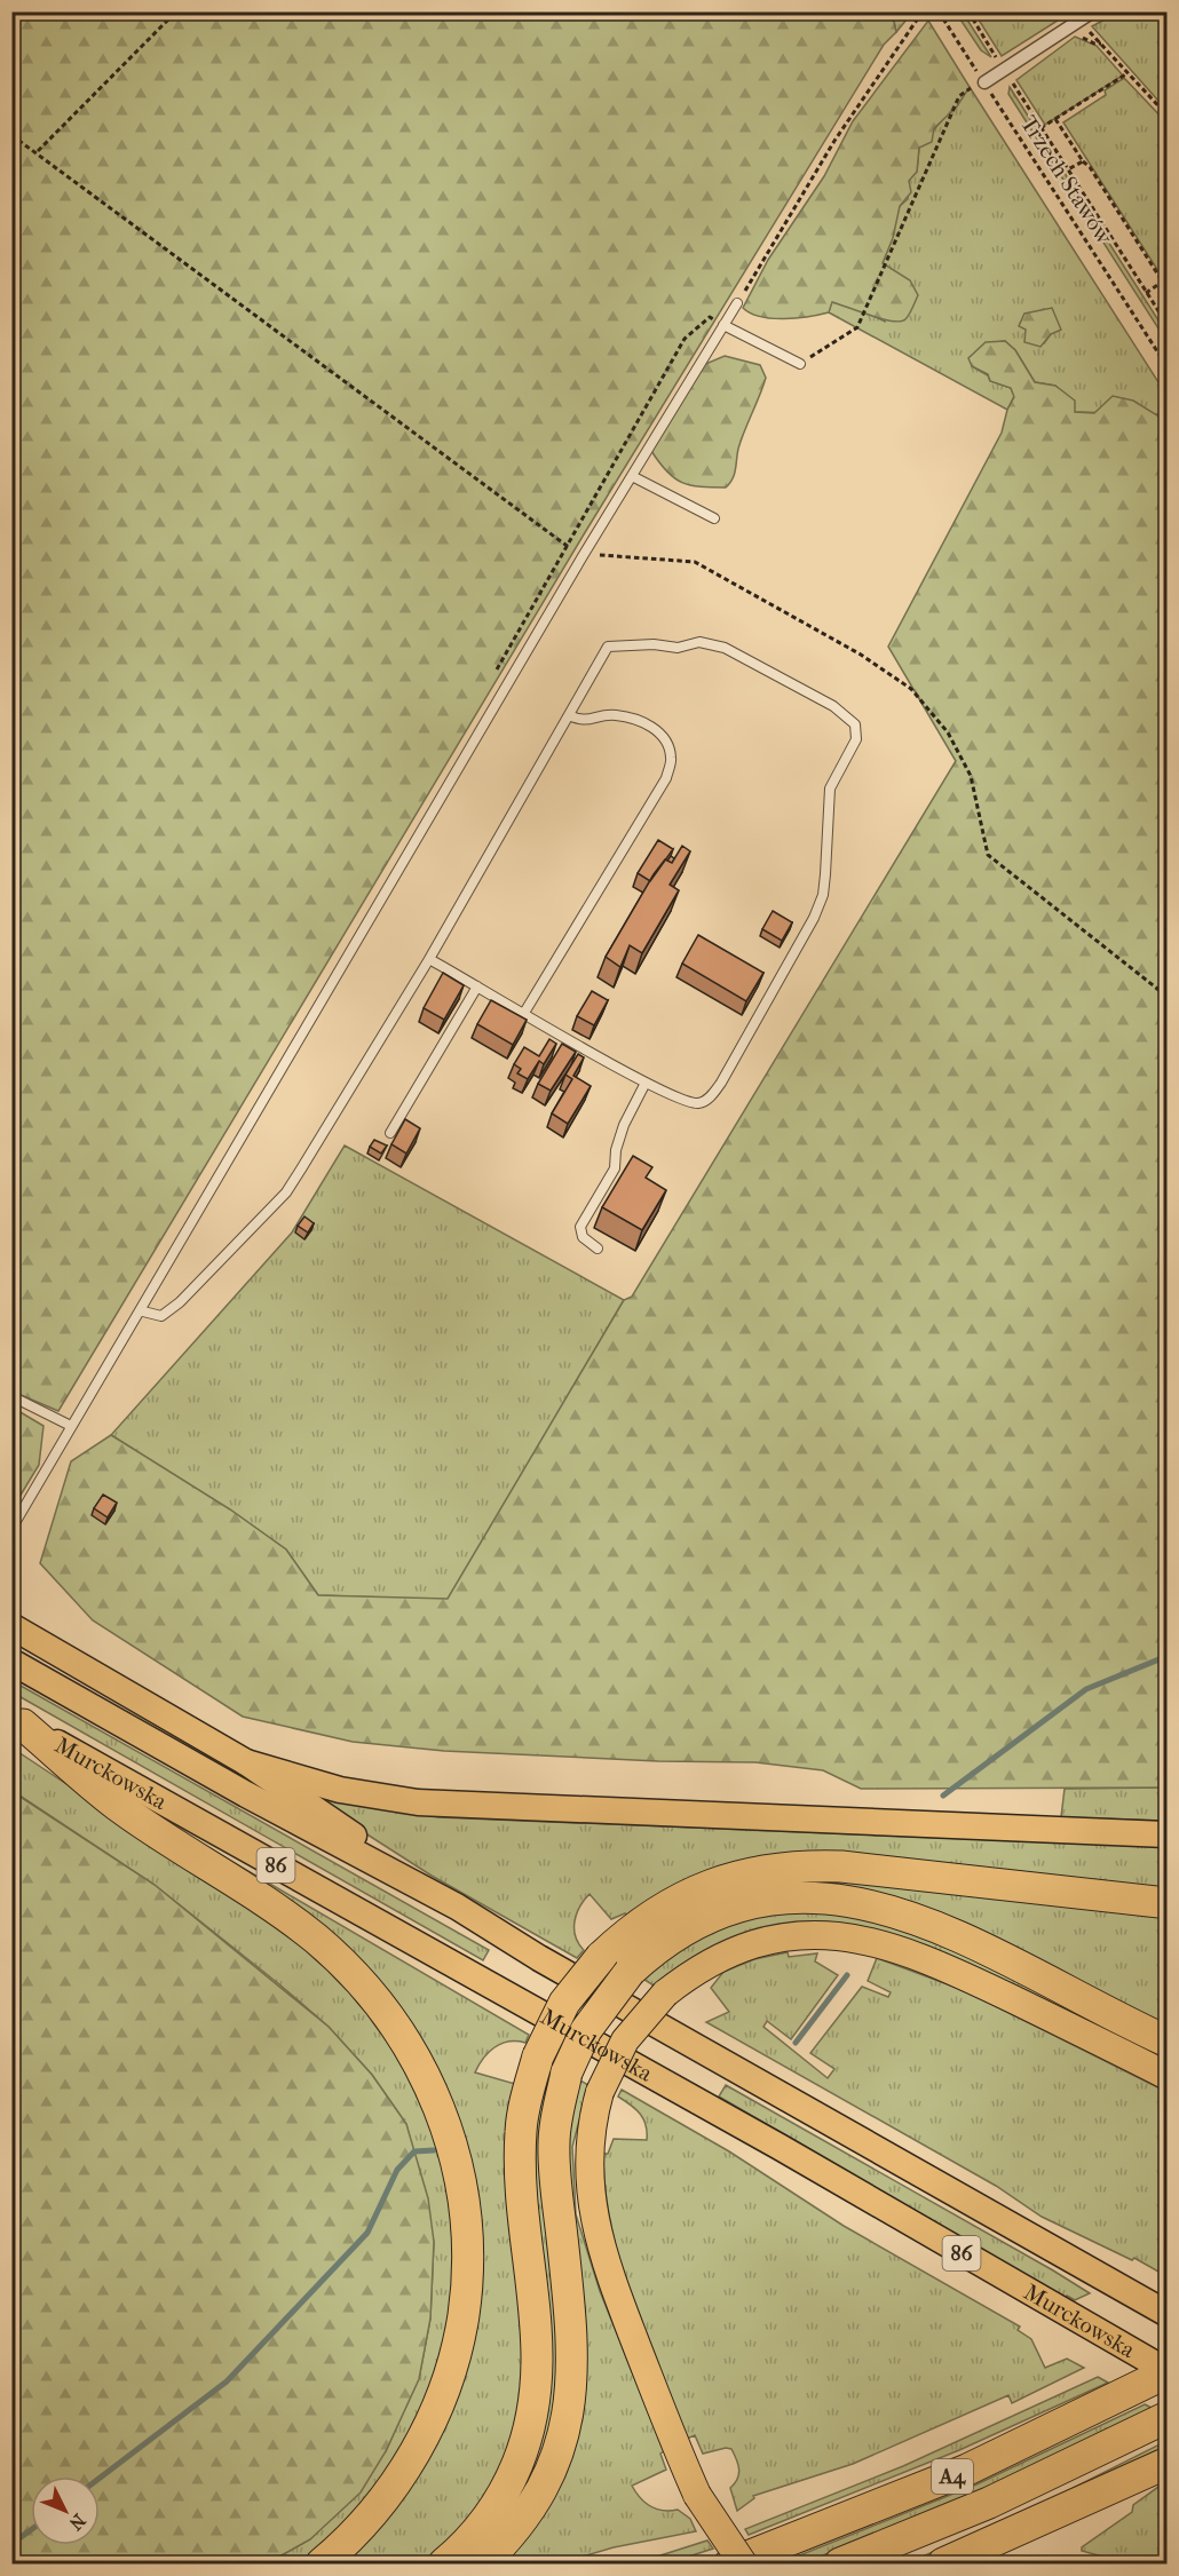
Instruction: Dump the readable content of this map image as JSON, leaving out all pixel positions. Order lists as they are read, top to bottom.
{
  "streets": {
    "highway": ["A4"],
    "main road": ["Murckowska", "86"],
    "path": ["Trzech Stawów"]
  },
  "crossings": [
    ["Murckowska", "A4"]
  ],
  "north": "bottom right"
}
